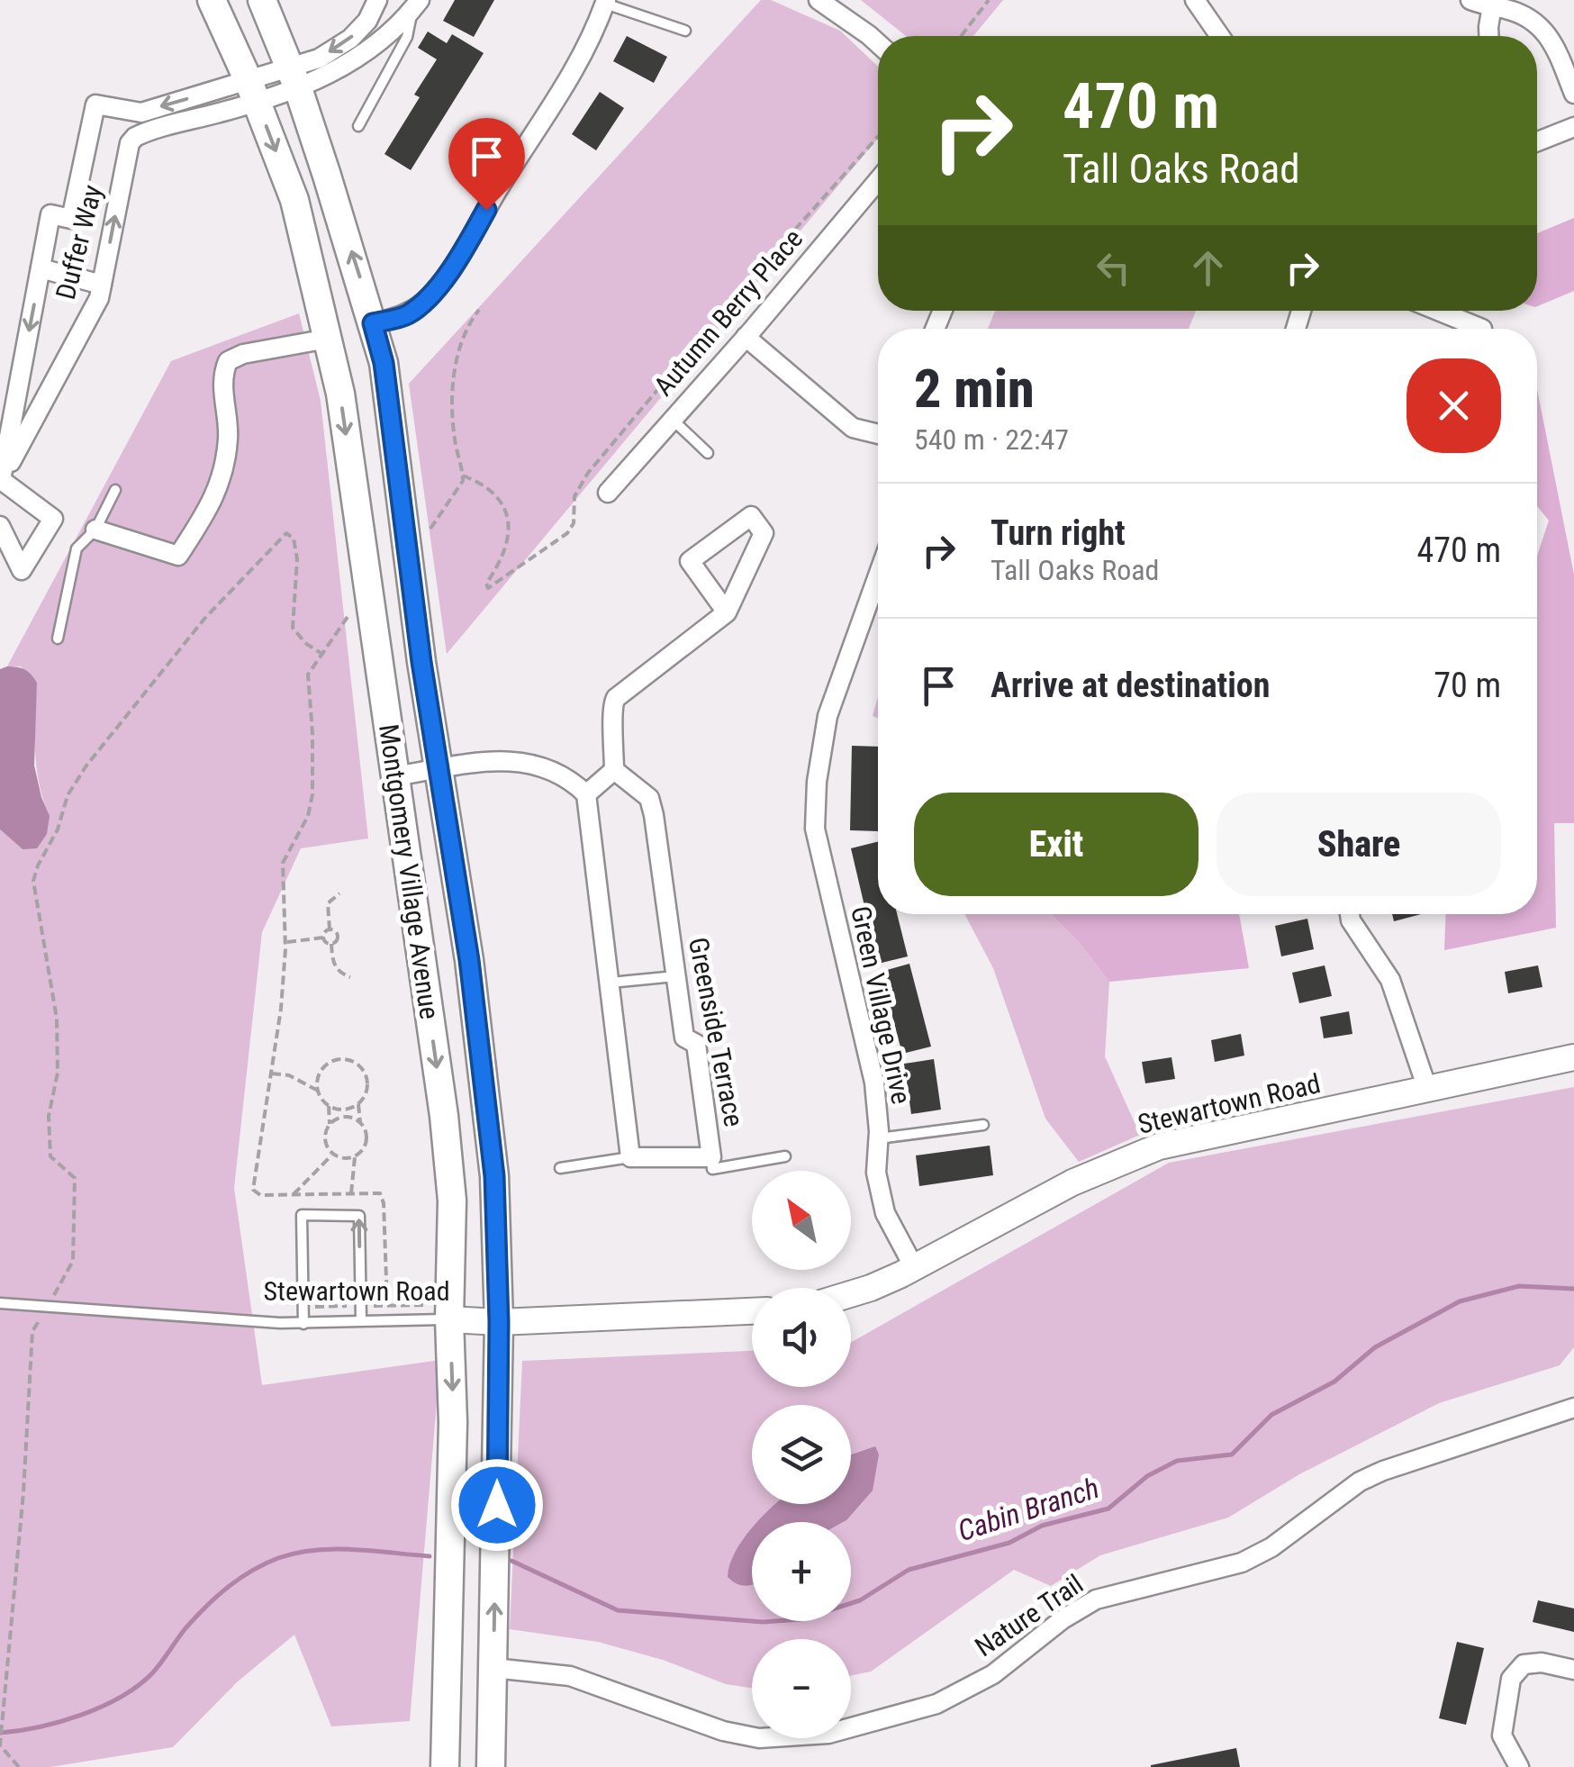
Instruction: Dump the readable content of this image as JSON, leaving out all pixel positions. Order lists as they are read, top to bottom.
{
  "streets": {
    "main road": ["Montgomery Village Avenue"],
    "street": [
      "Duffer Way",
      "Autumn Berry Place",
      "Green Village Drive",
      "Greenside Terrace",
      "Stewartown Road",
      "Nature Trail"
    ]
  },
  "crossings": [
    ["Duffer Way", "Montgomery Village Avenue"],
    ["Montgomery Village Avenue", "Stewartown Road"],
    ["Montgomery Village Avenue", "Nature Trail"],
    ["Green Village Drive", "Stewartown Road"]
  ],
  "water": ["Cabin Branch"],
  "north": "top left",
  "page": {
    "turn": ["470 m", "Tall Oaks Road"],
    "heading": ["2 min", "540 m · 22:47"],
    "list": [
      {
        "name": "Turn right",
        "note": "Tall Oaks Road",
        "value": "470 m"
      },
      {
        "name": "Arrive at destination",
        "value": "70 m"
      }
    ],
    "buttons": ["Exit", "Share"],
    "map_buttons": ["+", "−"]
  }
}
